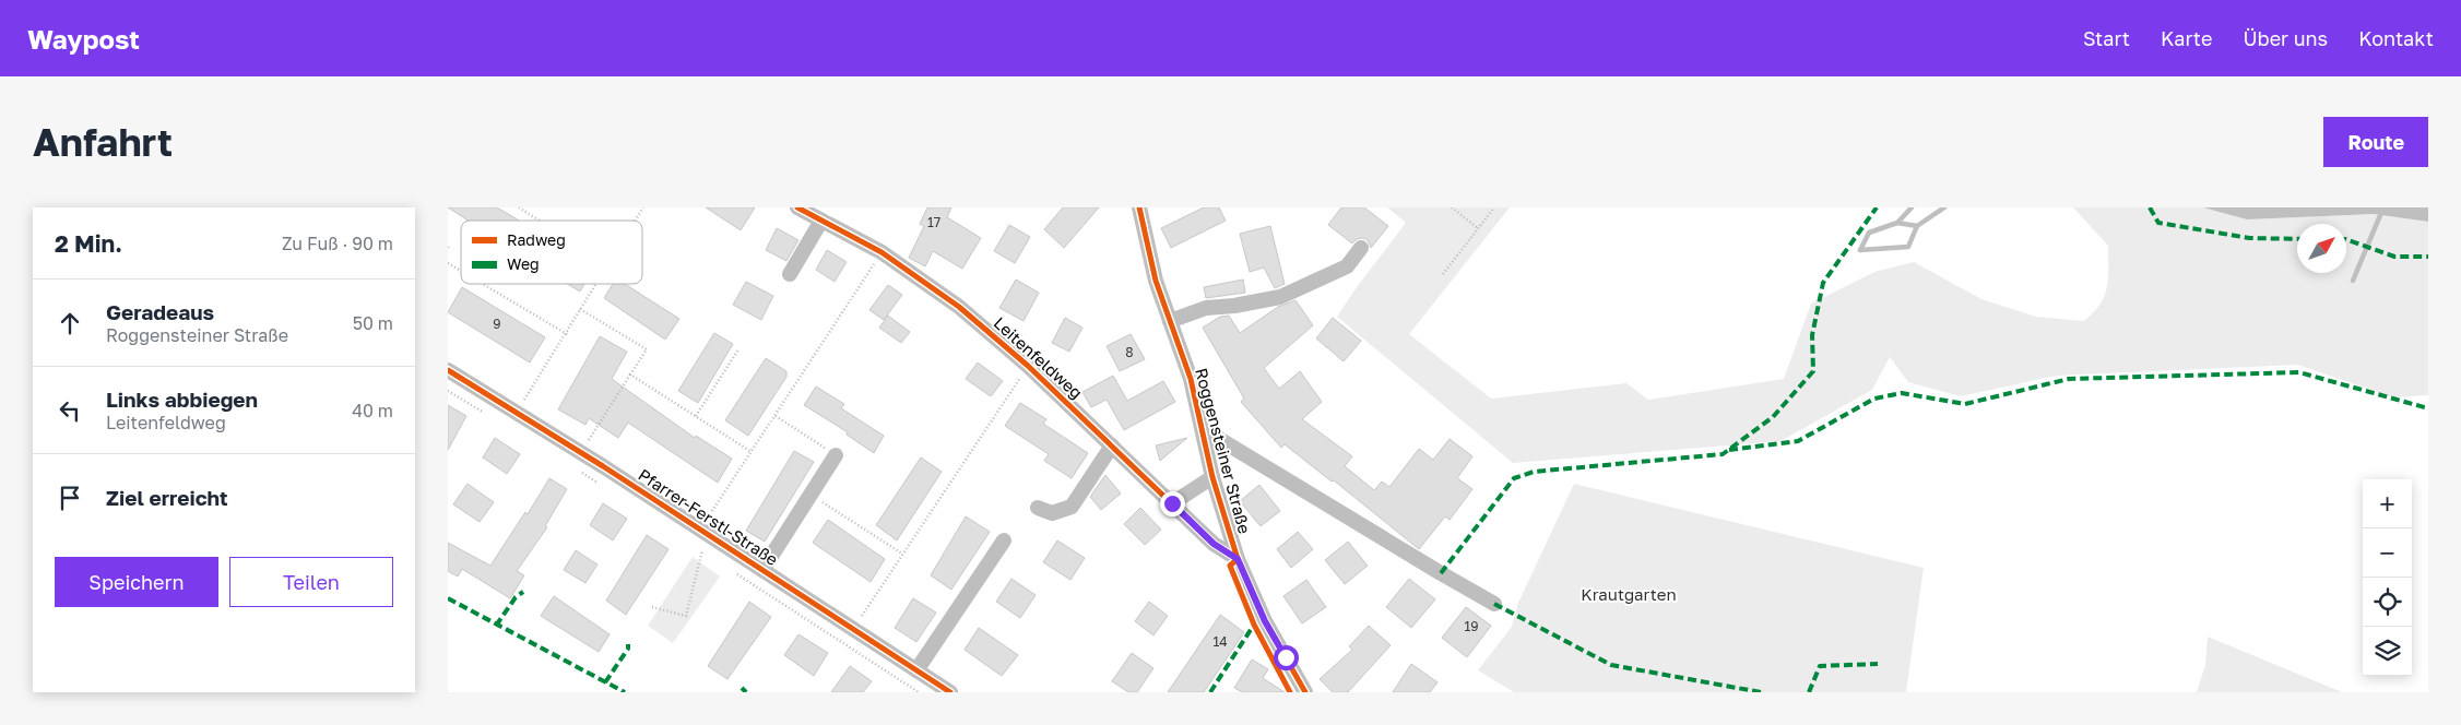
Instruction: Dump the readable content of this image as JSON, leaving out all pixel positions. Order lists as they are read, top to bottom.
{
  "streets": {
    "street": ["Leitenfeldweg", "Roggensteiner Straße", "Pfarrer-Ferstl-Straße"]
  },
  "crossings": [
    ["Leitenfeldweg", "Roggensteiner Straße"]
  ],
  "parks": ["Krautgarten"],
  "house_numbers": [
    "17",
    "9",
    "8",
    "19",
    "14"
  ],
  "legend": ["Radweg", "Weg"],
  "north": "top right",
  "page": {
    "header": "Waypost",
    "nav": [
      "Start",
      "Karte",
      "Über uns",
      "Kontakt"
    ],
    "buttons": [
      "Route",
      ["Speichern", "Teilen"]
    ],
    "title": "Anfahrt",
    "heading": ["2 Min.", "Zu Fuß · 90 m"],
    "list": [
      ["Geradeaus", "Roggensteiner Straße", "50 m"],
      ["Links abbiegen", "Leitenfeldweg", "40 m"],
      "Ziel erreicht"
    ],
    "map_buttons": ["+", "−"]
  }
}
